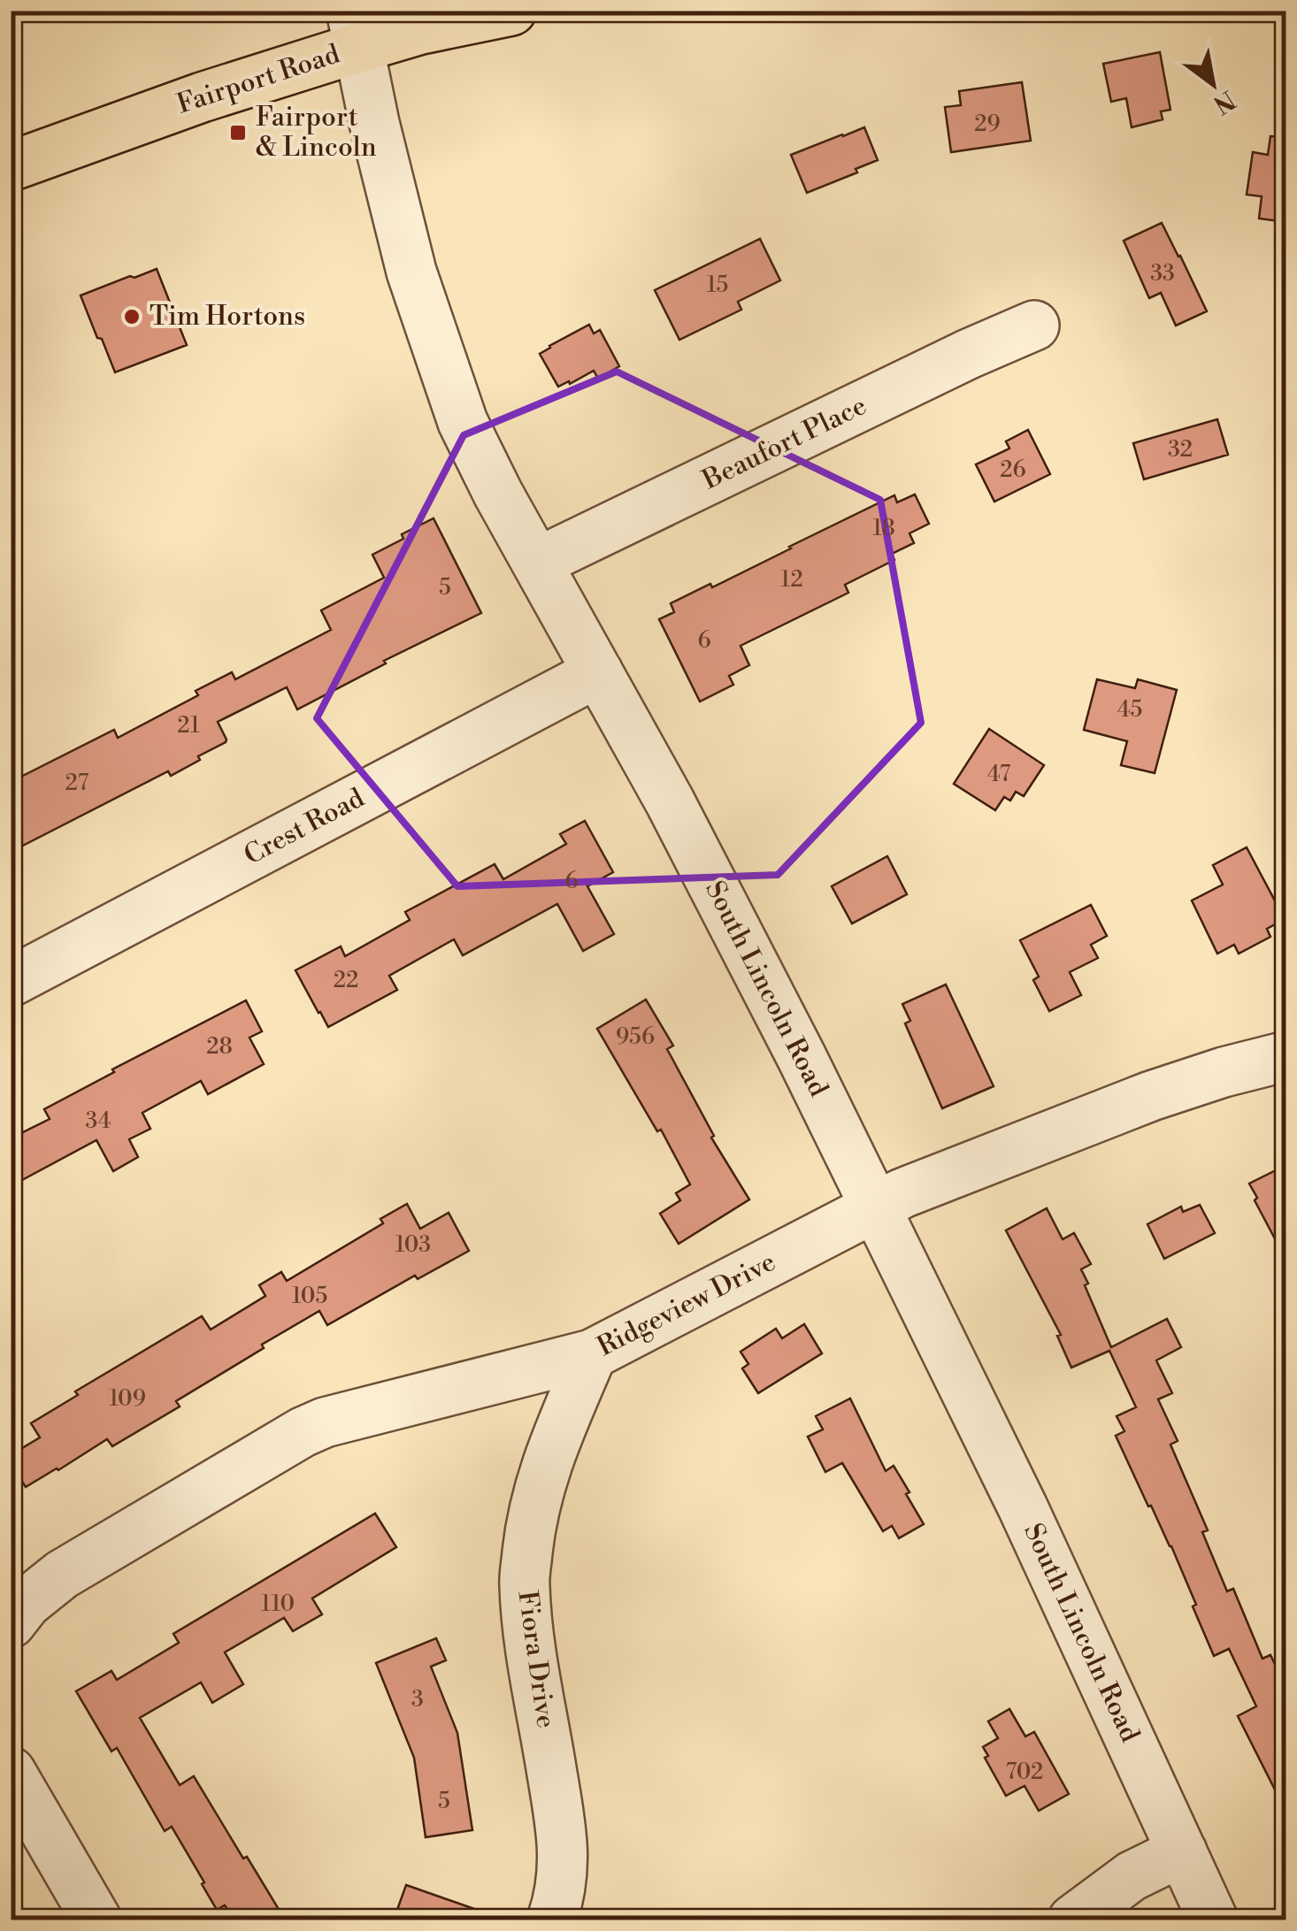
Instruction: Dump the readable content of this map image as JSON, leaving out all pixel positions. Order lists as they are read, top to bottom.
{
  "streets": {
    "main road": ["Fairport Road"],
    "street": [
      "Beaufort Place",
      "Crest Road",
      "South Lincoln Road",
      "Ridgeview Drive",
      "Fiora Drive"
    ]
  },
  "crossings": [
    ["Fairport Road", "South Lincoln Road"],
    ["Beaufort Place", "South Lincoln Road"],
    ["Crest Road", "South Lincoln Road"],
    ["South Lincoln Road", "Ridgeview Drive"],
    ["Ridgeview Drive", "Fiora Drive"]
  ],
  "places": {
    "transit": ["Fairport & Lincoln"],
    "other": ["Tim Hortons"]
  },
  "house_numbers": [
    "29",
    "33",
    "15",
    "32",
    "26",
    "18",
    "12",
    "5",
    "6",
    "45",
    "21",
    "47",
    "27",
    "6",
    "22",
    "956",
    "28",
    "34",
    "103",
    "105",
    "109",
    "110",
    "3",
    "702",
    "5"
  ],
  "north": "bottom right"
}
